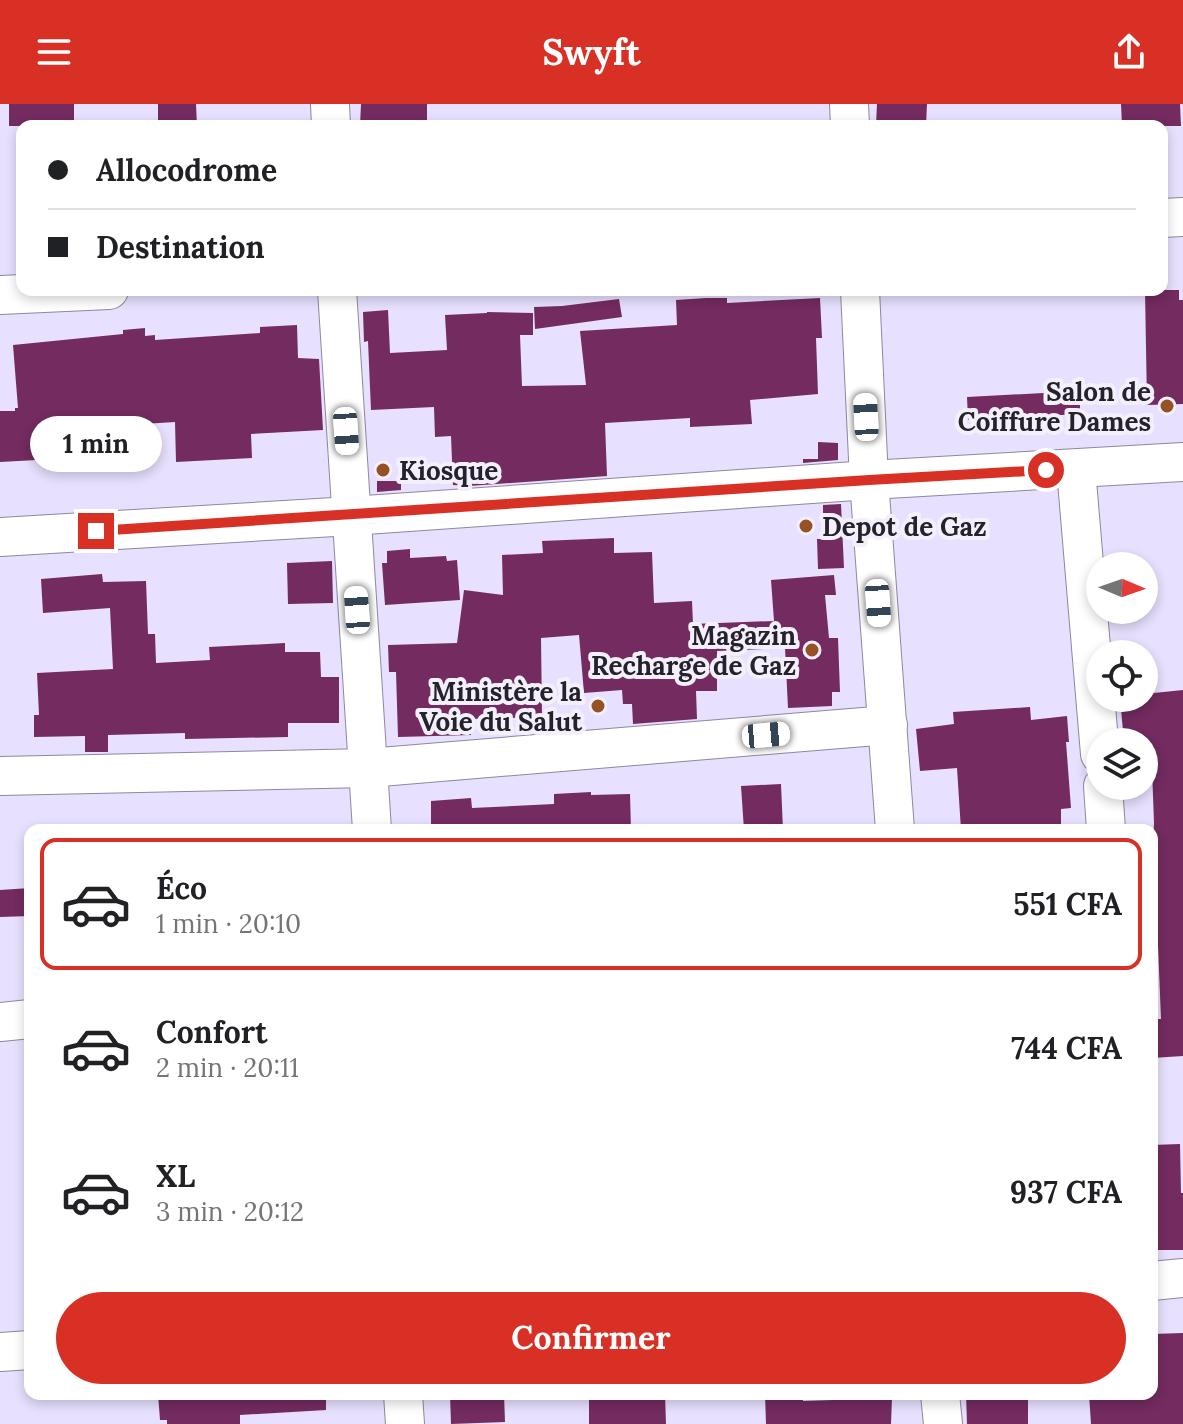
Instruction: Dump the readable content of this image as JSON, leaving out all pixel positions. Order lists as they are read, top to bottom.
{
  "places": [
    "Salon de Coiffure Dames",
    "Kiosque",
    "Depot de Gaz",
    "Magazin Recharge de Gaz",
    "Ministère la Voie du Salut"
  ],
  "north": "right",
  "page": {
    "header": "Swyft",
    "banner": ["Allocodrome", "Destination"],
    "bubble": "1 min",
    "list": [
      {
        "name": "Éco",
        "note": "1 min · 20:10",
        "value": "551 CFA"
      },
      {
        "name": "Confort",
        "note": "2 min · 20:11",
        "value": "744 CFA"
      },
      {
        "name": "XL",
        "note": "3 min · 20:12",
        "value": "937 CFA"
      }
    ],
    "buttons": "Confirmer"
  }
}
